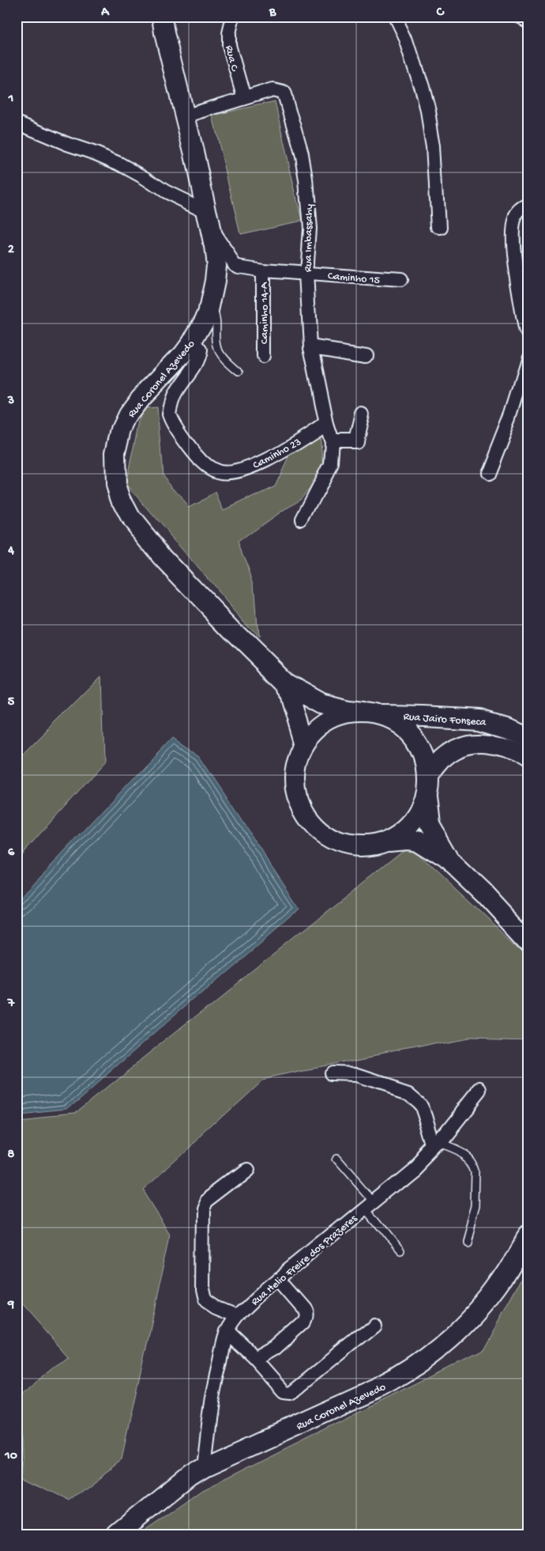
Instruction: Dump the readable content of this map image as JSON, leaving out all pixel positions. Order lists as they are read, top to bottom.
{
  "streets": {
    "main road": ["Rua Coronel Azevedo", "Rua Jairo Fonseca"],
    "street": [
      "Rua C",
      "Rua Imbassahy",
      "Caminho 15",
      "Caminho 14-A",
      "Caminho 23",
      "Rua Helio Freire dos Prazeres"
    ]
  },
  "crossings": [
    ["Rua C", "Rua Imbassahy"],
    ["Rua Imbassahy", "Caminho 15"],
    ["Rua Imbassahy", "Rua Coronel Azevedo"],
    ["Rua Imbassahy", "Caminho 23"],
    ["Caminho 15", "Caminho 14-A"],
    ["Caminho 15", "Rua Coronel Azevedo"],
    ["Rua Coronel Azevedo", "Caminho 23"],
    ["Rua Coronel Azevedo", "Rua Helio Freire dos Prazeres"]
  ],
  "grid": {
    "columns": ["A", "B", "C"],
    "rows": [
      "1",
      "2",
      "3",
      "4",
      "5",
      "6",
      "7",
      "8",
      "9",
      "10"
    ]
  }
}
